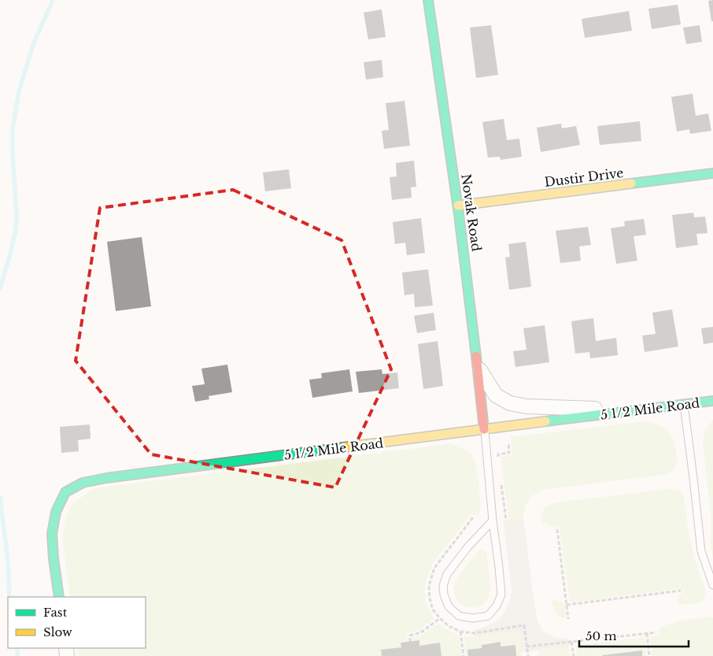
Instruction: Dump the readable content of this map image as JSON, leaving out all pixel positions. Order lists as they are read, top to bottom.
{
  "streets": {
    "street": ["Dustir Drive", "Novak Road", "5 1/2 Mile Road"]
  },
  "crossings": [
    ["Dustir Drive", "Novak Road"],
    ["Novak Road", "5 1/2 Mile Road"]
  ],
  "legend": ["Fast", "Slow"],
  "scale_bar": "50 m"
}
